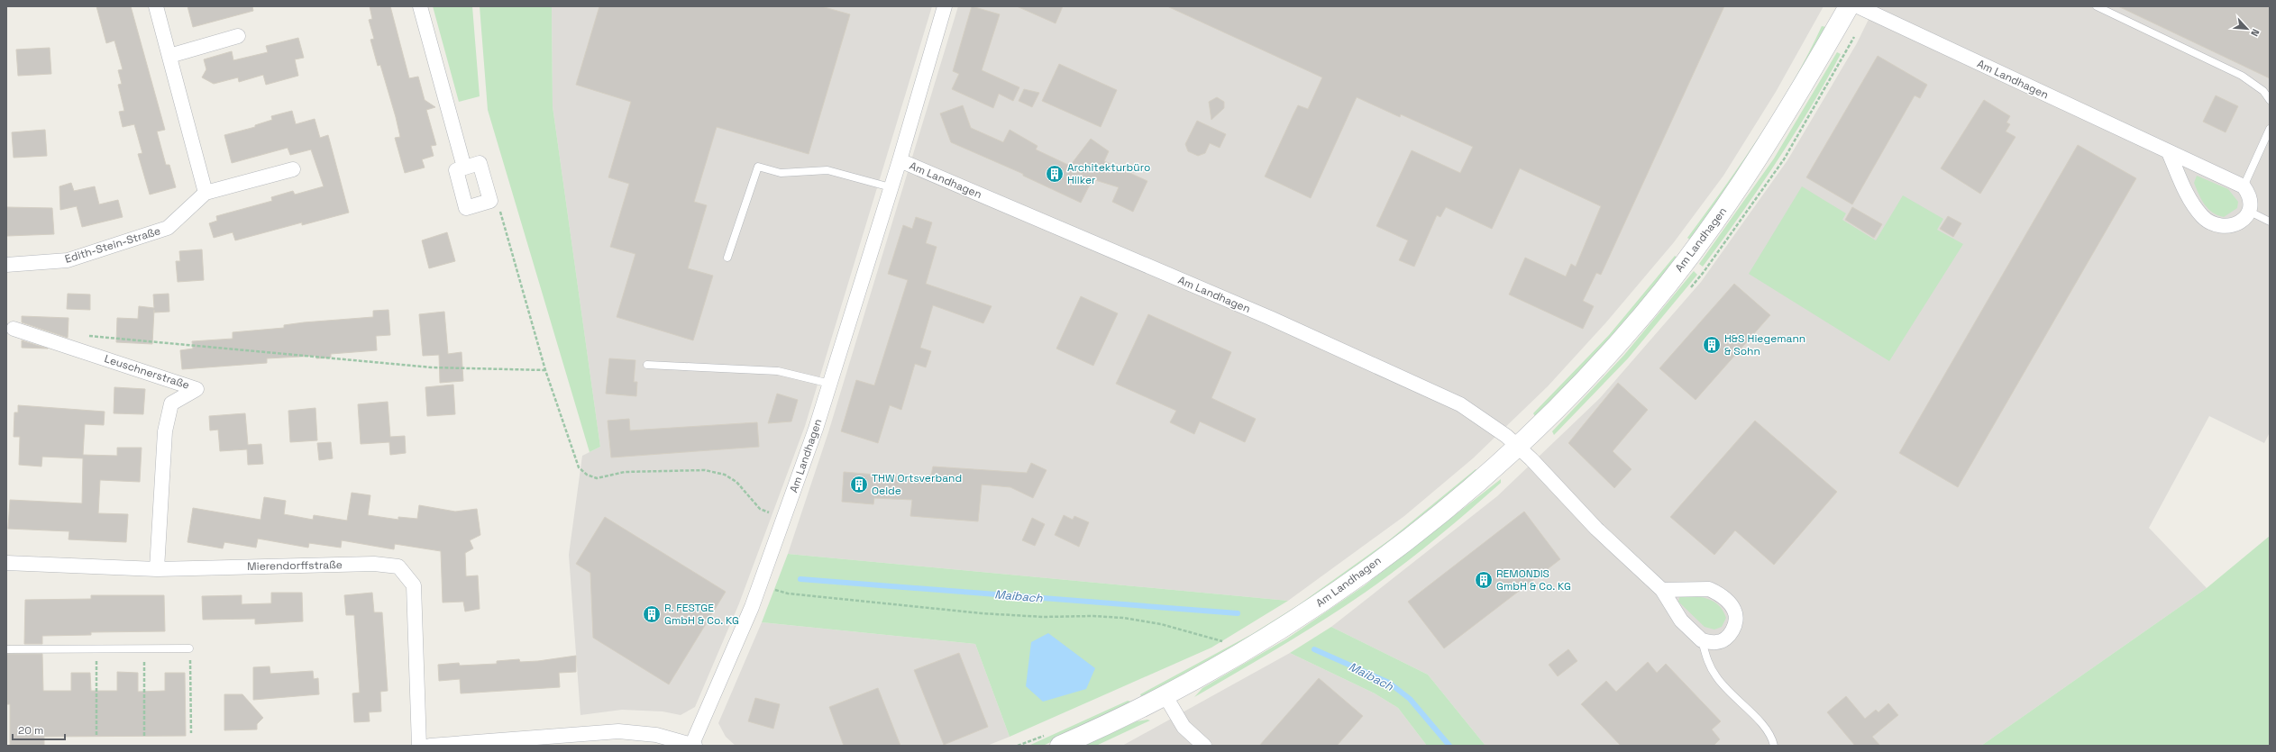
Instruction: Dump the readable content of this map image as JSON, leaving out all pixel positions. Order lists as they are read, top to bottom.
{
  "streets": {
    "street": [
      "Am Landhagen",
      "Edith-Stein-Straße",
      "Leuschnerstraße",
      "Mierendorffstraße"
    ]
  },
  "crossings": [
    ["Leuschnerstraße", "Mierendorffstraße"]
  ],
  "water": ["Maibach"],
  "places": {
    "building": [
      "Architekturbüro Hilker",
      "H&S Hiegemann & Sohn",
      "THW Ortsverband Oelde",
      "REMONDIS GmbH & Co. KG",
      "R. FESTGE GmbH & Co. KG"
    ]
  },
  "scale_bar": "20 m",
  "north": "bottom right"
}
